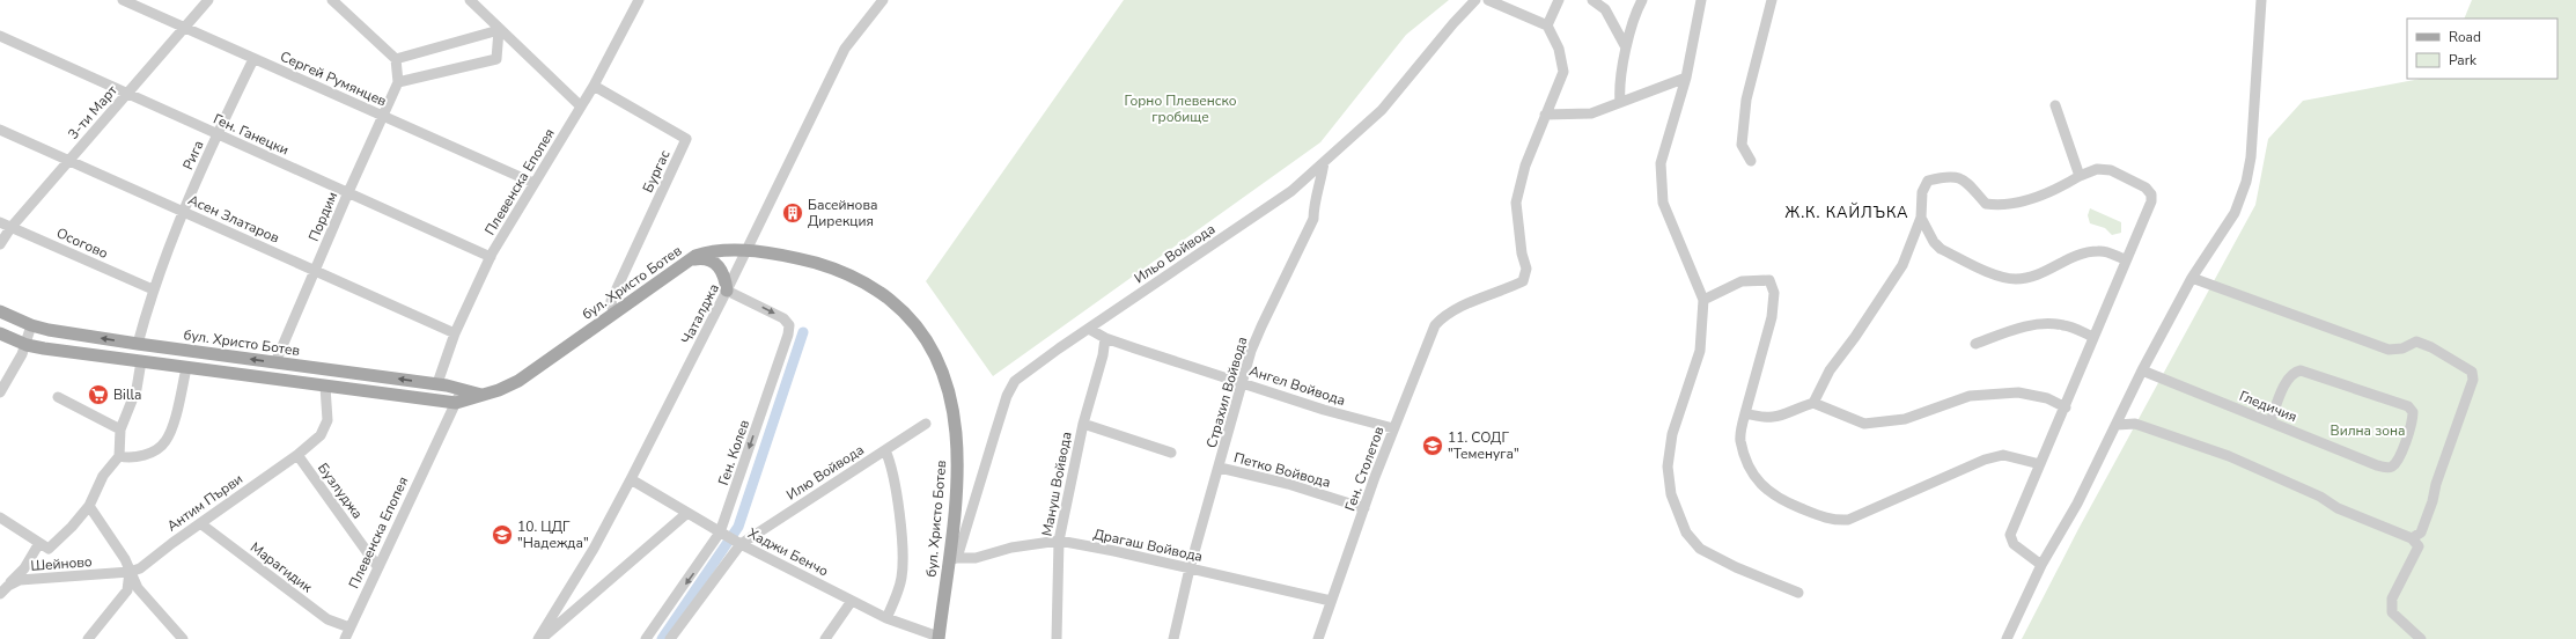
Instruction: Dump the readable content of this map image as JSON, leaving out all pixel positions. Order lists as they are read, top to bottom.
{
  "streets": {
    "main road": ["бул. Христо Ботев"],
    "street": [
      "Сергей Румянцев",
      "3-ти Март",
      "Ген. Ганецки",
      "Рига",
      "Бургас",
      "Плевенска Епопея",
      "Пордим",
      "Асен Златаров",
      "Осогово",
      "Ильо Войвода",
      "Чаталджа",
      "Ангел Войвода",
      "Страхил Войвода",
      "Гледичия",
      "Ген. Колев",
      "Ген. Столетов",
      "Петко Войвода",
      "Илю Войвода",
      "Мануш Войвода",
      "Бузлуджа",
      "Антим Първи",
      "Драгаш Войвода",
      "Хаджи Бенчо",
      "Шейново",
      "Марагидик"
    ]
  },
  "crossings": [
    ["Сергей Румянцев", "3-ти Март"],
    ["Сергей Румянцев", "Рига"],
    ["Сергей Румянцев", "Плевенска Епопея"],
    ["Сергей Румянцев", "Пордим"],
    ["3-ти Март", "Ген. Ганецки"],
    ["3-ти Март", "Асен Златаров"],
    ["3-ти Март", "Осогово"],
    ["Ген. Ганецки", "Рига"],
    ["Ген. Ганецки", "Плевенска Епопея"],
    ["Ген. Ганецки", "Пордим"],
    ["Рига", "Асен Златаров"],
    ["Рига", "Осогово"],
    ["Рига", "бул. Христо Ботев"],
    ["Бургас", "Плевенска Епопея"],
    ["Бургас", "бул. Христо Ботев"],
    ["Плевенска Епопея", "Асен Златаров"],
    ["Плевенска Епопея", "бул. Христо Ботев"],
    ["Плевенска Епопея", "Бузлуджа"],
    ["Плевенска Епопея", "Марагидик"],
    ["Пордим", "Асен Златаров"],
    ["Пордим", "бул. Христо Ботев"],
    ["Ильо Войвода", "бул. Христо Ботев"],
    ["Ильо Войвода", "Ангел Войвода"],
    ["Ильо Войвода", "Страхил Войвода"],
    ["Ильо Войвода", "Драгаш Войвода"],
    ["бул. Христо Ботев", "Чаталджа"],
    ["бул. Христо Ботев", "Антим Първи"],
    ["бул. Христо Ботев", "Драгаш Войвода"],
    ["бул. Христо Ботев", "Хаджи Бенчо"],
    ["Чаталджа", "Ген. Колев"],
    ["Чаталджа", "Хаджи Бенчо"],
    ["Ангел Войвода", "Страхил Войвода"],
    ["Ангел Войвода", "Ген. Столетов"],
    ["Ангел Войвода", "Мануш Войвода"],
    ["Страхил Войвода", "Петко Войвода"],
    ["Страхил Войвода", "Драгаш Войвода"],
    ["Ген. Колев", "Илю Войвода"],
    ["Ген. Колев", "Хаджи Бенчо"],
    ["Ген. Столетов", "Петко Войвода"],
    ["Ген. Столетов", "Драгаш Войвода"],
    ["Илю Войвода", "Хаджи Бенчо"],
    ["Мануш Войвода", "Драгаш Войвода"],
    ["Бузлуджа", "Антим Първи"],
    ["Антим Първи", "Шейново"],
    ["Антим Първи", "Марагидик"]
  ],
  "one_way": ["Ген. Колев"],
  "districts": ["Ж.К. КАЙЛЪКА"],
  "parks": ["Горно Плевенско гробище", "Вилна зона"],
  "places": {
    "building": ["Басейнова Дирекция"],
    "supermarket": ["Billa"],
    "school or university": ["11. СОДГ \"Теменуга\"", "10. ЦДГ \"Надежда\""]
  },
  "legend": ["Road", "Park"]
}
